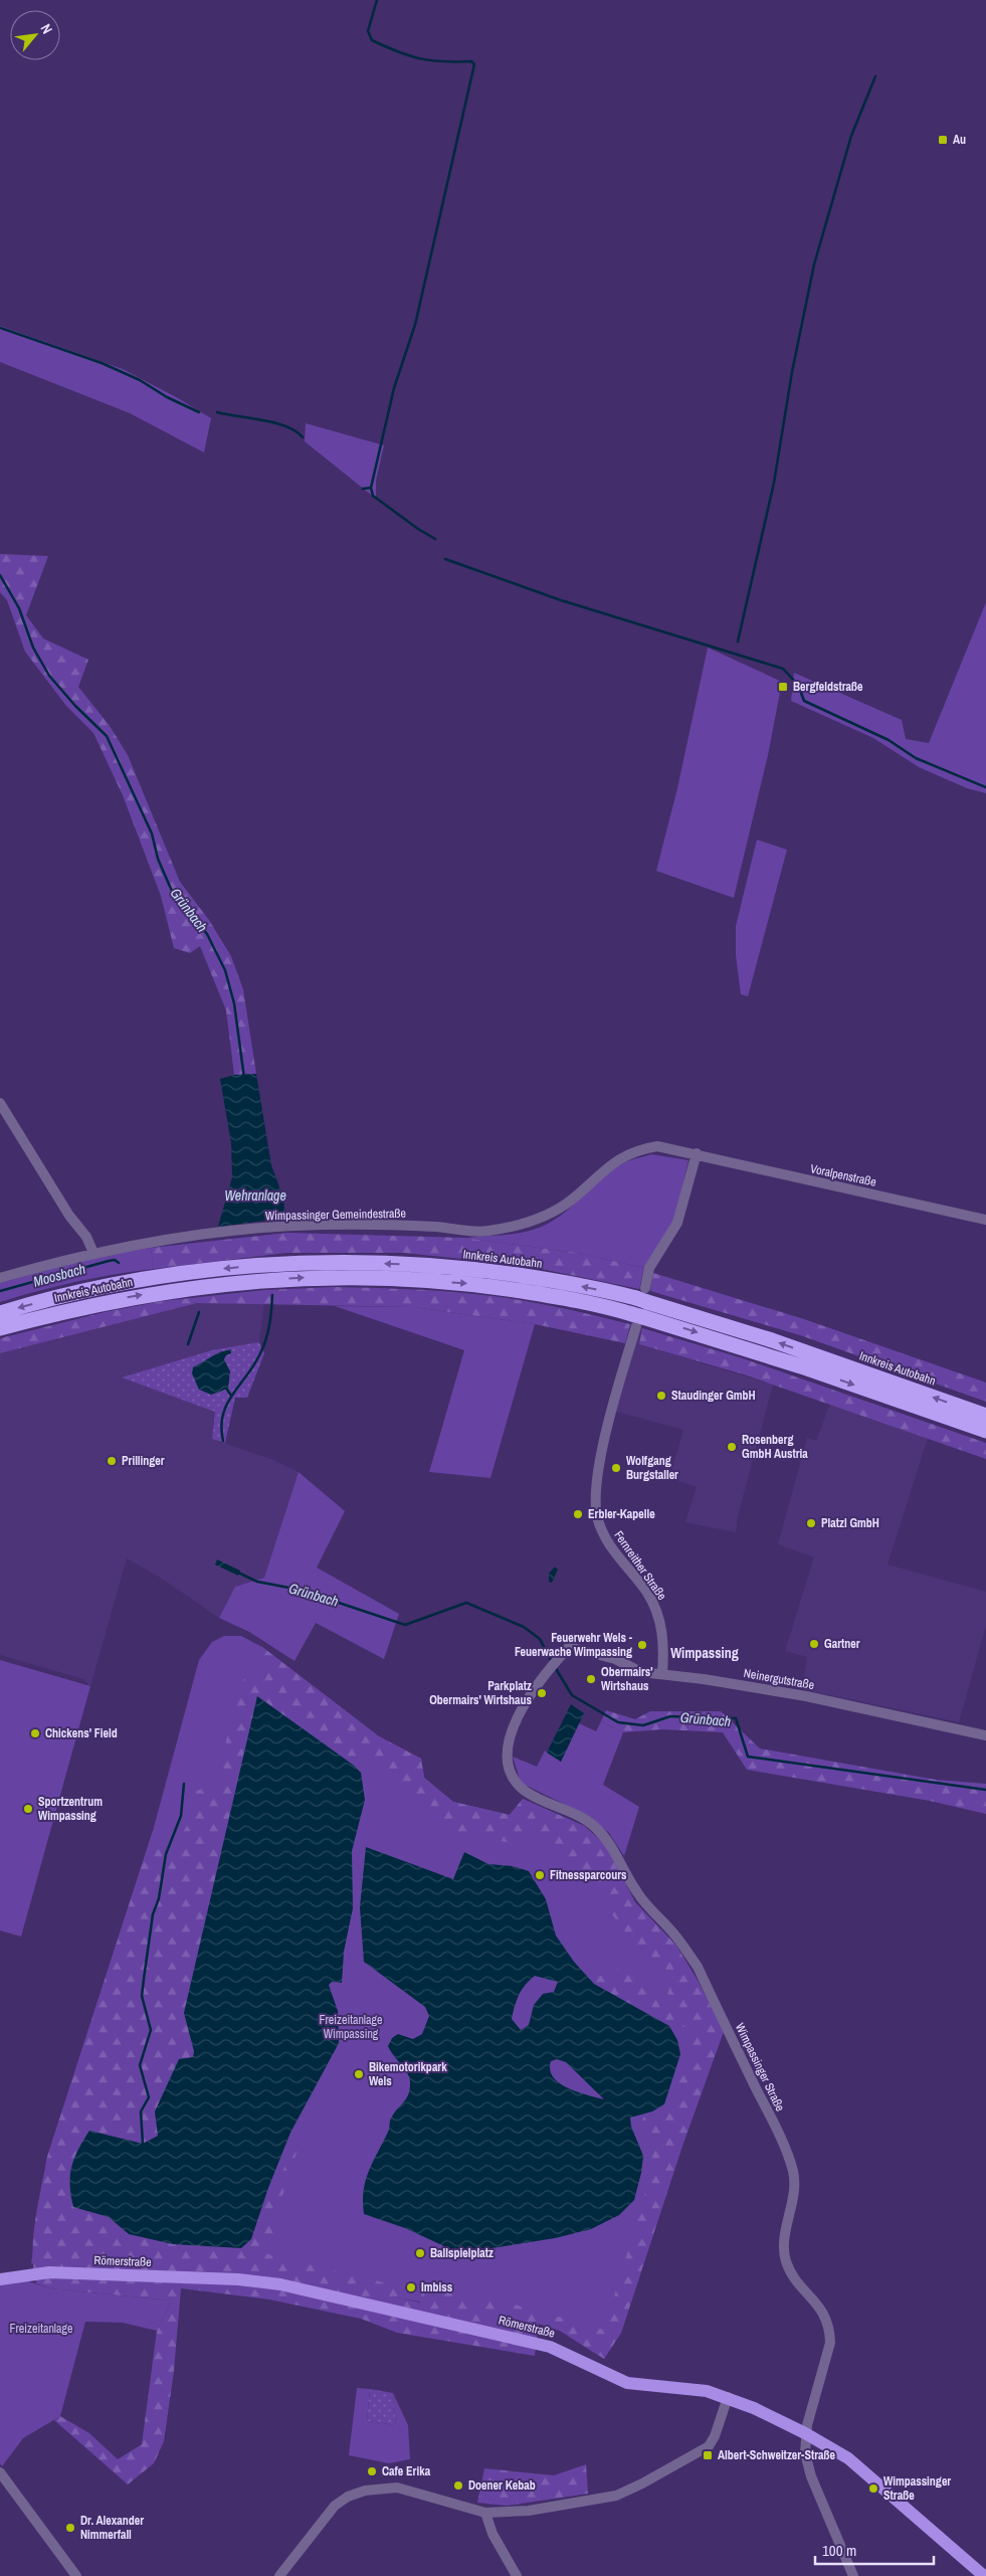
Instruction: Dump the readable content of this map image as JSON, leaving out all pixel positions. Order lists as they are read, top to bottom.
{
  "streets": {
    "highway": ["Innkreis Autobahn"],
    "main road": ["Römerstraße"],
    "street": [
      "Voralpenstraße",
      "Wimpassinger Gemeindestraße",
      "Fernreither Straße",
      "Neinergutstraße",
      "Wimpassinger Straße"
    ]
  },
  "crossings": [
    ["Voralpenstraße", "Wimpassinger Gemeindestraße"],
    ["Innkreis Autobahn", "Fernreither Straße"],
    ["Fernreither Straße", "Neinergutstraße"],
    ["Neinergutstraße", "Wimpassinger Straße"],
    ["Wimpassinger Straße", "Römerstraße"]
  ],
  "districts": ["Wimpassing"],
  "water": ["Grünbach", "Wehranlage", "Moosbach"],
  "parks": ["Freizeitanlage Wimpassing", "Freizeitanlage"],
  "places": {
    "transit": ["Au", "Bergfeldstraße", "Albert-Schweitzer-Straße"],
    "other": [
      "Staudinger GmbH",
      "Rosenberg GmbH Austria",
      "Prillinger",
      "Wolfgang Burgstaller",
      "Erbler-Kapelle",
      "Platzl GmbH",
      "Gartner",
      "Feuerwehr Wels - Feuerwache Wimpassing",
      "Obermairs' Wirtshaus",
      "Parkplatz Obermairs' Wirtshaus",
      "Chickens' Field",
      "Sportzentrum Wimpassing",
      "Fitnessparcours",
      "Bikemotorikpark Wels",
      "Ballspielplatz",
      "Imbiss",
      "Cafe Erika",
      "Doener Kebab",
      "Wimpassinger Straße",
      "Dr. Alexander Nimmerfall"
    ]
  },
  "scale_bar": "100 m",
  "north": "top right"
}
